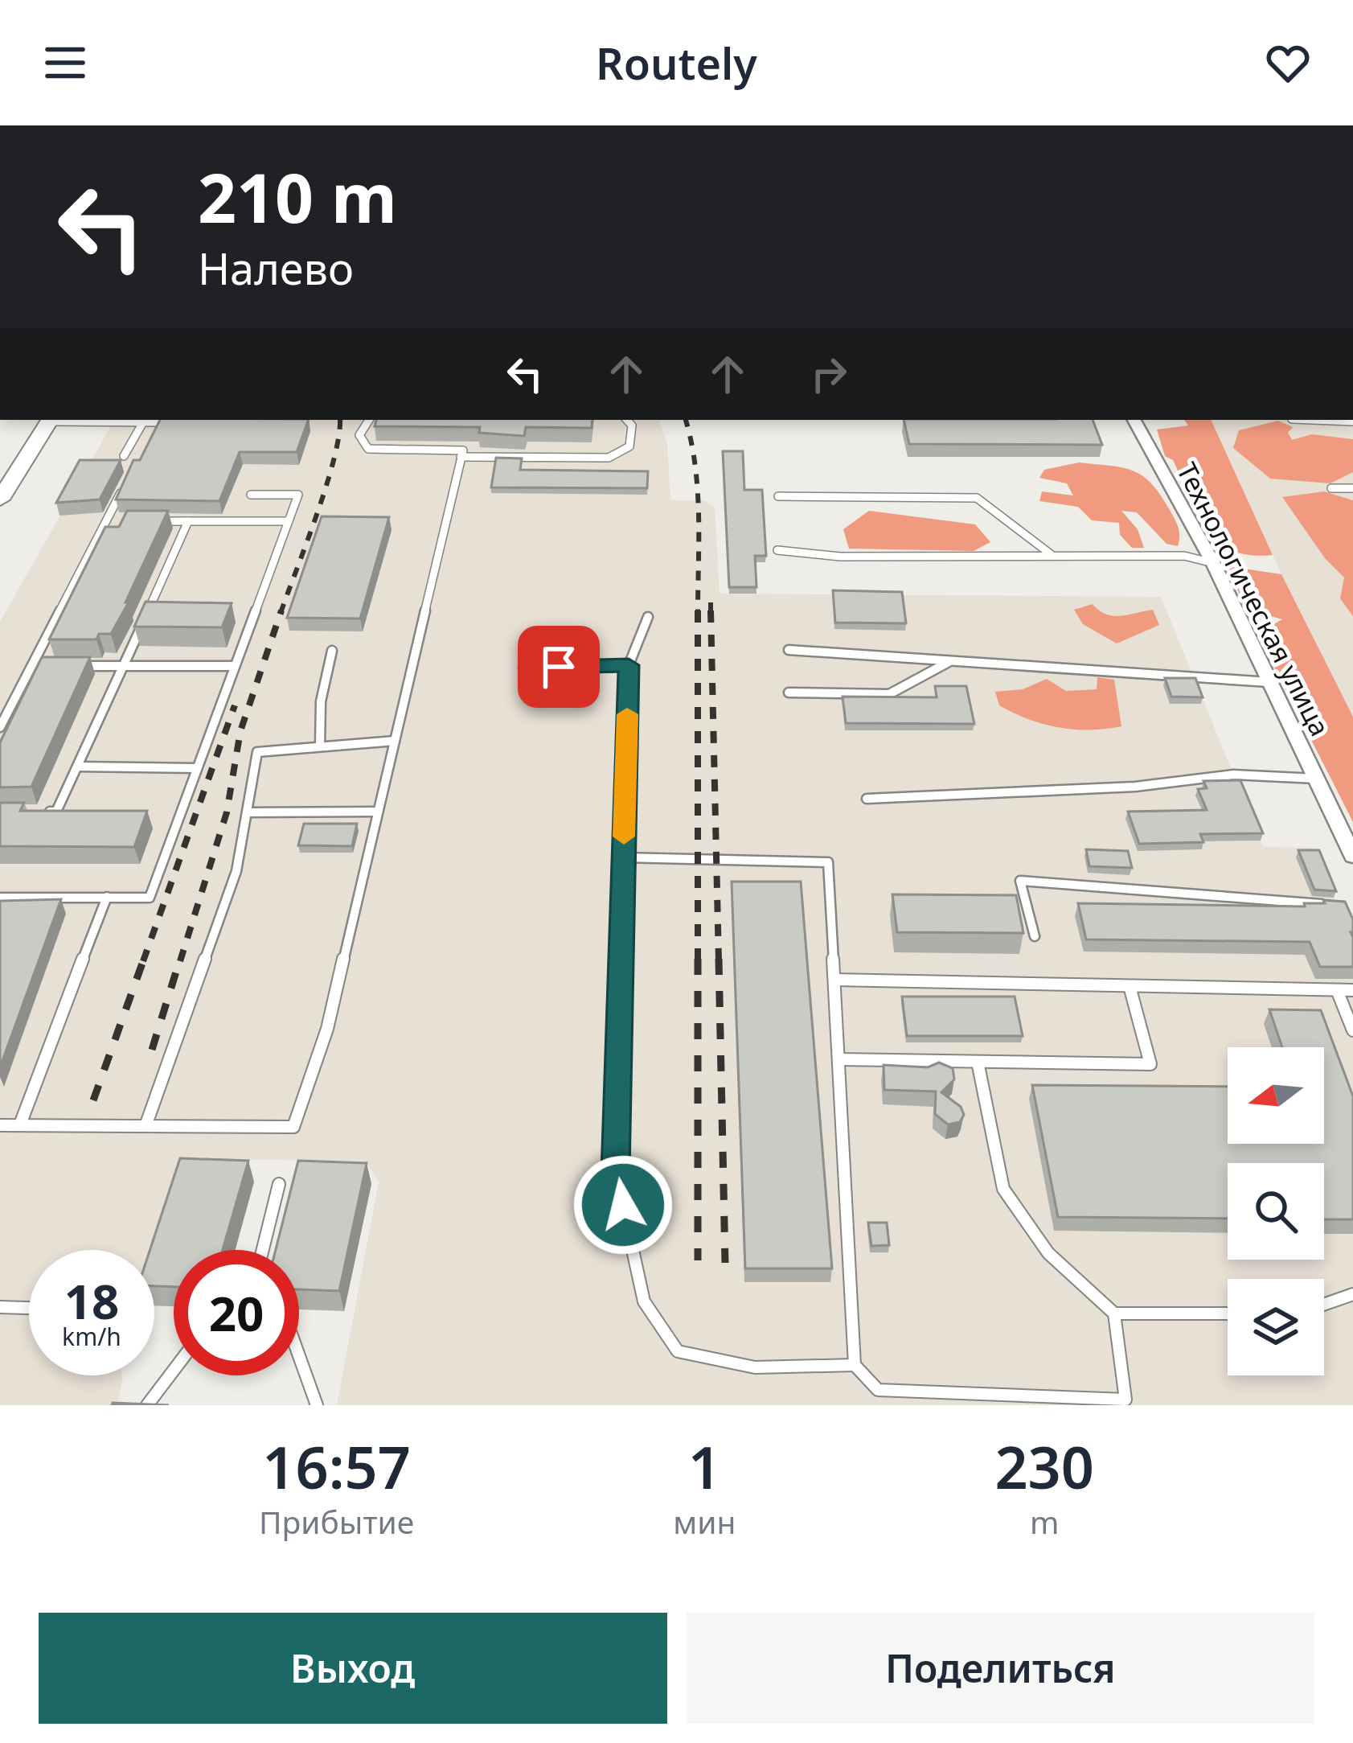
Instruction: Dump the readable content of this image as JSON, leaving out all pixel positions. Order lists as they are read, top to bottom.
{
  "streets": {
    "street": ["Технологическая улица"]
  },
  "north": "left",
  "page": {
    "header": "Routely",
    "turn": ["210 m", "Налево"],
    "speed": "18 km/h",
    "limit": "20",
    "eta": [
      "16:57",
      "Прибытие",
      "1",
      "мин",
      "230",
      "m"
    ],
    "buttons": ["Выход", "Поделиться"]
  }
}
